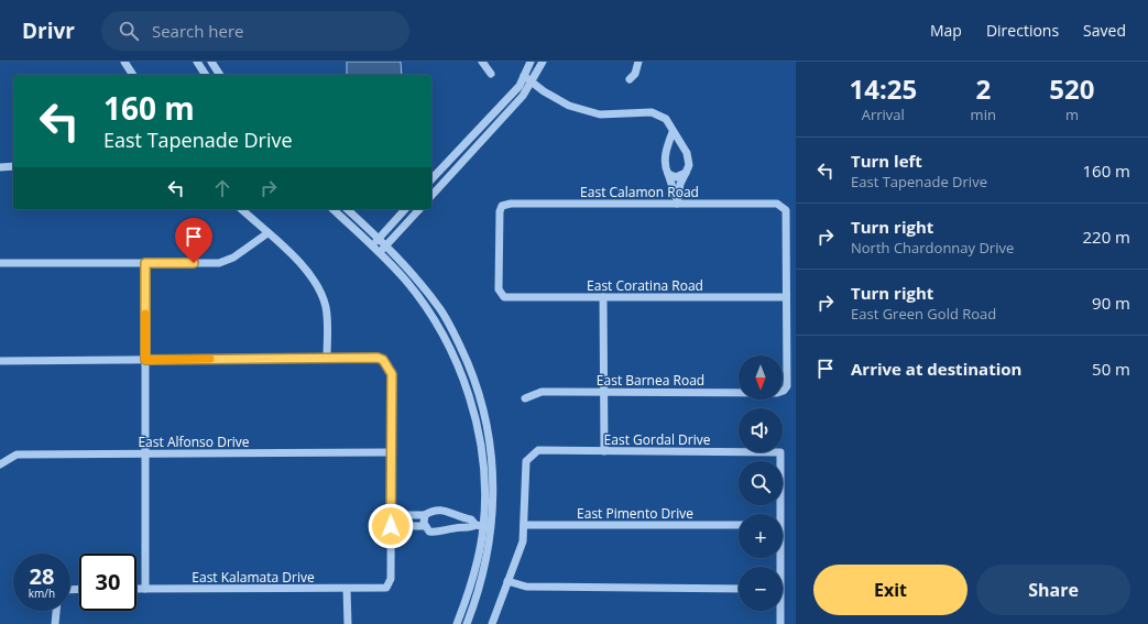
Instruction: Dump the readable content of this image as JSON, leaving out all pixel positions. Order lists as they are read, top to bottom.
{
  "streets": {
    "street": [
      "East Calamon Road",
      "East Coratina Road",
      "East Barnea Road",
      "East Gordal Drive",
      "East Alfonso Drive",
      "East Pimento Drive",
      "East Kalamata Drive"
    ]
  },
  "crossings": [
    ["East Calamon Road", "East Coratina Road"],
    ["East Calamon Road", "East Barnea Road"],
    ["East Coratina Road", "East Barnea Road"],
    ["East Gordal Drive", "East Pimento Drive"]
  ],
  "north": "bottom",
  "page": {
    "header": "Drivr",
    "search": "Search here",
    "nav": ["Map", "Directions", "Saved"],
    "eta": [
      "14:25",
      "Arrival",
      "2",
      "min",
      "520",
      "m"
    ],
    "turn": ["160 m", "East Tapenade Drive"],
    "list": [
      {
        "name": "Turn left",
        "note": "East Tapenade Drive",
        "value": "160 m"
      },
      {
        "name": "Turn right",
        "note": "North Chardonnay Drive",
        "value": "220 m"
      },
      {
        "name": "Turn right",
        "note": "East Green Gold Road",
        "value": "90 m"
      },
      {
        "name": "Arrive at destination",
        "value": "50 m"
      }
    ],
    "map_buttons": ["+", "−"],
    "speed": "28 km/h",
    "limit": "30",
    "buttons": ["Exit", "Share"]
  }
}
